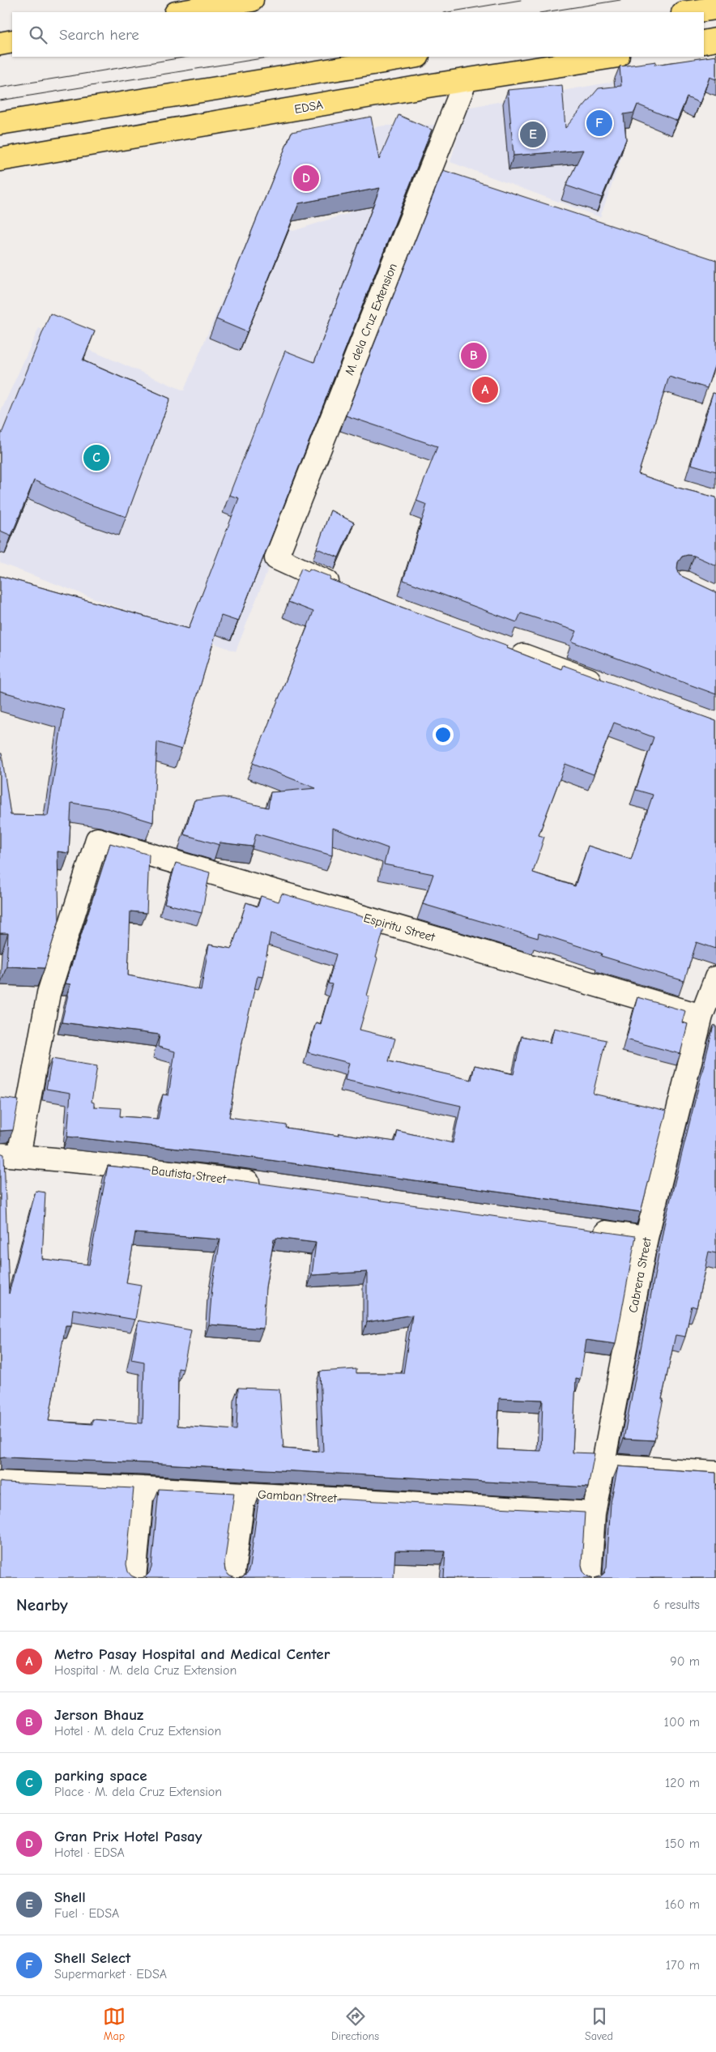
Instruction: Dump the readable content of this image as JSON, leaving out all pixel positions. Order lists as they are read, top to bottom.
{
  "streets": {
    "highway": ["EDSA"],
    "street": [
      "M. dela Cruz Extension",
      "Espiritu Street",
      "Bautista Street",
      "Cabrera Street",
      "Gamban Street"
    ]
  },
  "crossings": [
    ["EDSA", "M. dela Cruz Extension"],
    ["Espiritu Street", "Bautista Street"],
    ["Espiritu Street", "Cabrera Street"],
    ["Cabrera Street", "Gamban Street"]
  ],
  "page": {
    "search": "Search here",
    "pins": [
      "F",
      "E",
      "D",
      "B",
      "A",
      "C"
    ],
    "heading": ["Nearby", "6 results"],
    "list": [
      {
        "mark": "A",
        "name": "Metro Pasay Hospital and Medical Center",
        "note": "Hospital · M. dela Cruz Extension",
        "value": "90 m"
      },
      {
        "mark": "B",
        "name": "Jerson Bhauz",
        "note": "Hotel · M. dela Cruz Extension",
        "value": "100 m"
      },
      {
        "mark": "C",
        "name": "parking space",
        "note": "Place · M. dela Cruz Extension",
        "value": "120 m"
      },
      {
        "mark": "D",
        "name": "Gran Prix Hotel Pasay",
        "note": "Hotel · EDSA",
        "value": "150 m"
      },
      {
        "mark": "E",
        "name": "Shell",
        "note": "Fuel · EDSA",
        "value": "160 m"
      },
      {
        "mark": "F",
        "name": "Shell Select",
        "note": "Supermarket · EDSA",
        "value": "170 m"
      }
    ],
    "nav": ["Map", "Directions", "Saved"]
  }
}
